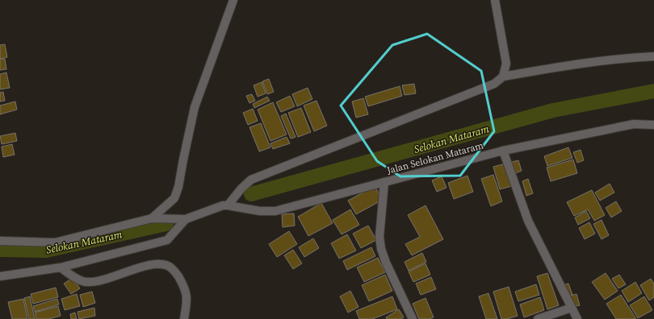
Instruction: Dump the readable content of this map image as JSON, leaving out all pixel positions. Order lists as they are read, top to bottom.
{
  "streets": {
    "street": ["Jalan Selokan Mataram"]
  },
  "water": ["Selokan Mataram"]
}
